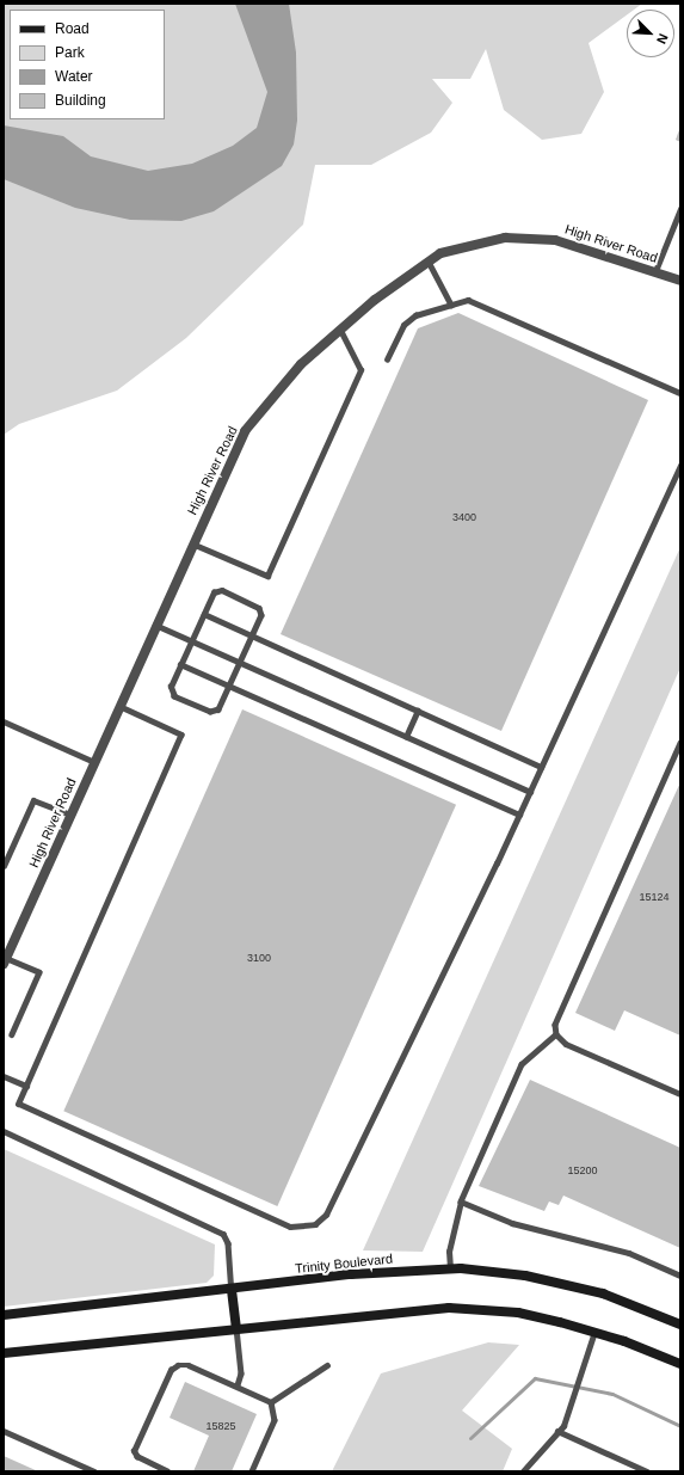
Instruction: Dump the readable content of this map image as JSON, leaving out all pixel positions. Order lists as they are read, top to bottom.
{
  "streets": {
    "main road": ["Trinity Boulevard"],
    "street": ["High River Road"]
  },
  "house_numbers": [
    "3400",
    "15124",
    "3100",
    "15200",
    "15825"
  ],
  "legend": [
    "Road",
    "Park",
    "Water",
    "Building"
  ],
  "north": "bottom right"
}
